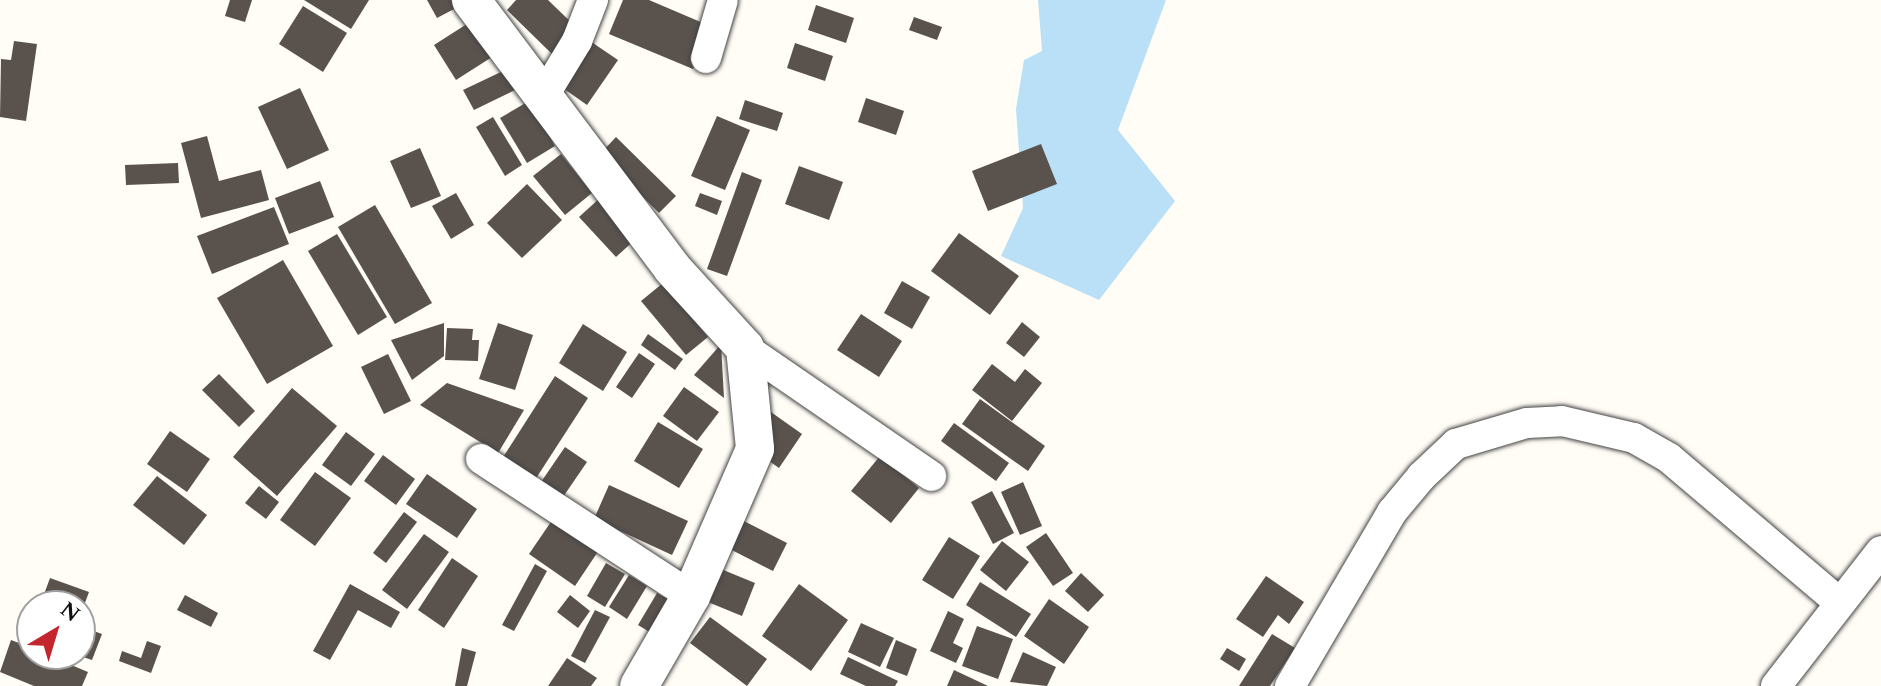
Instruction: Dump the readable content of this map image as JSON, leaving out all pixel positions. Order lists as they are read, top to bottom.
{
  "north": "top right"
}
